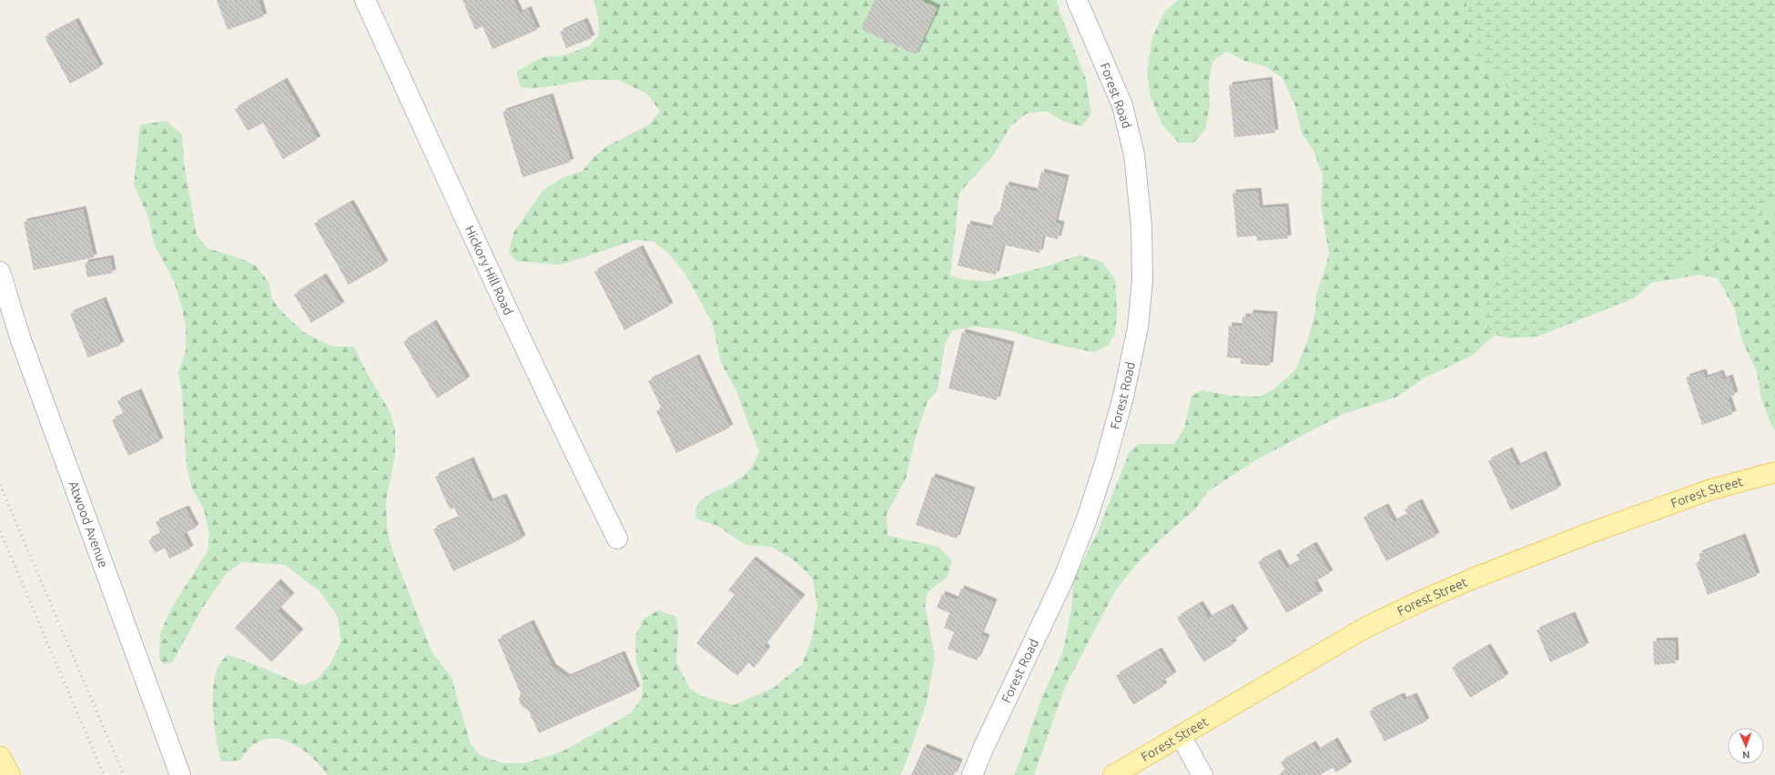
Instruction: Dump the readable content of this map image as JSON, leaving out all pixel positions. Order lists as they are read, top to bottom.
{
  "streets": {
    "main road": ["Forest Street"],
    "street": ["Forest Road", "Hickory Hill Road", "Atwood Avenue"]
  },
  "north": "bottom"
}
